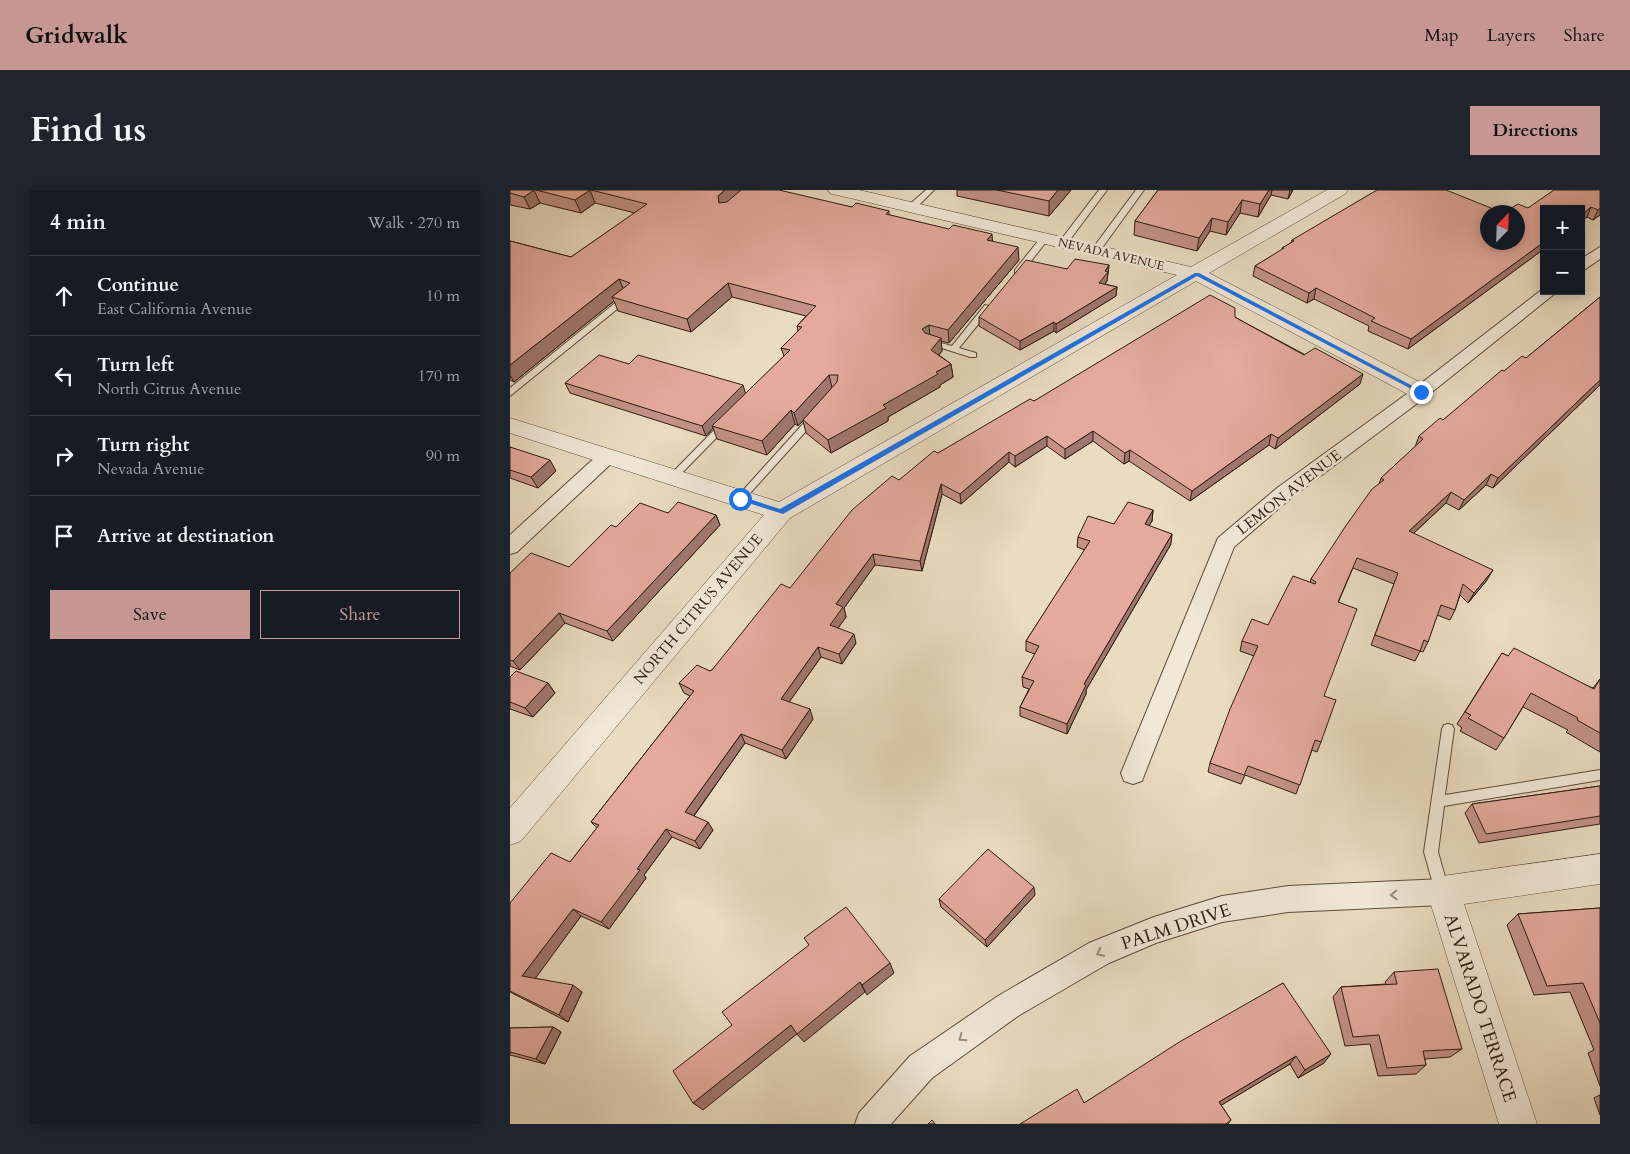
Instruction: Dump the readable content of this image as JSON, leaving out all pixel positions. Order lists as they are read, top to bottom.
{
  "streets": {
    "street": [
      "NEVADA AVENUE",
      "LEMON AVENUE",
      "NORTH CITRUS AVENUE",
      "PALM DRIVE",
      "ALVARADO TERRACE"
    ]
  },
  "crossings": [
    ["NEVADA AVENUE", "LEMON AVENUE"],
    ["NEVADA AVENUE", "NORTH CITRUS AVENUE"],
    ["PALM DRIVE", "ALVARADO TERRACE"]
  ],
  "one_way": ["PALM DRIVE"],
  "north": "top right",
  "page": {
    "header": "Gridwalk",
    "nav": ["Map", "Layers", "Share"],
    "title": "Find us",
    "buttons": [
      "Directions",
      ["Save", "Share"]
    ],
    "heading": ["4 min", "Walk · 270 m"],
    "map_buttons": ["+", "−"],
    "list": [
      ["Continue", "East California Avenue", "10 m"],
      ["Turn left", "North Citrus Avenue", "170 m"],
      ["Turn right", "Nevada Avenue", "90 m"],
      "Arrive at destination"
    ]
  }
}
